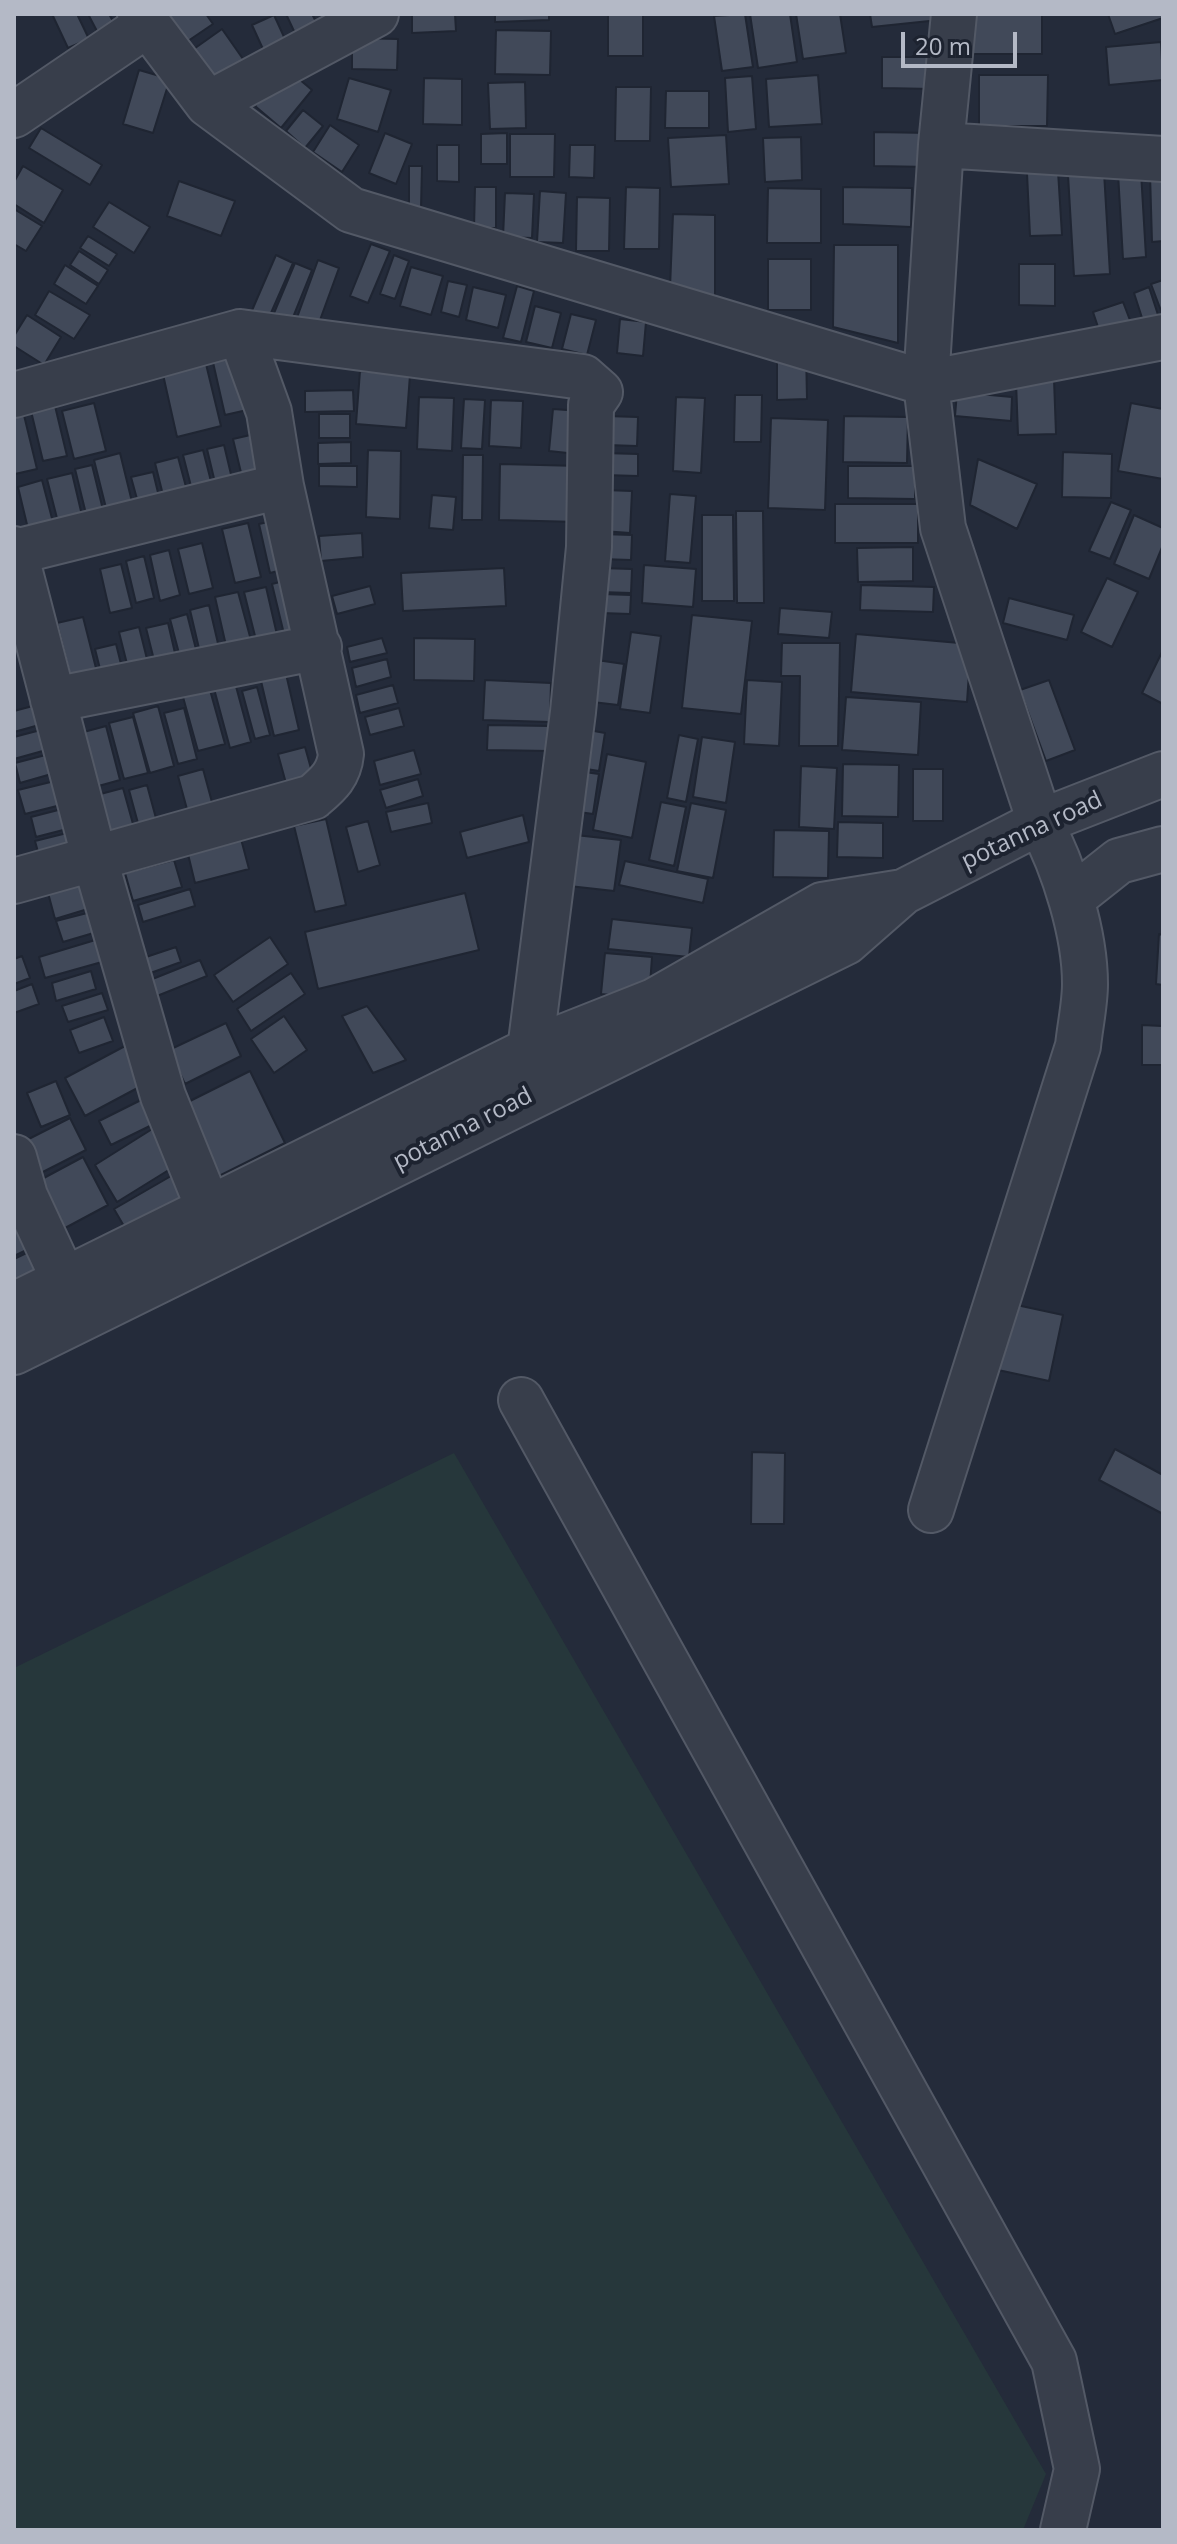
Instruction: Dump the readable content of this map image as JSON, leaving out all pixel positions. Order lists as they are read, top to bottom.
{
  "streets": {
    "street": ["potanna road"]
  },
  "scale_bar": "20 m"
}
